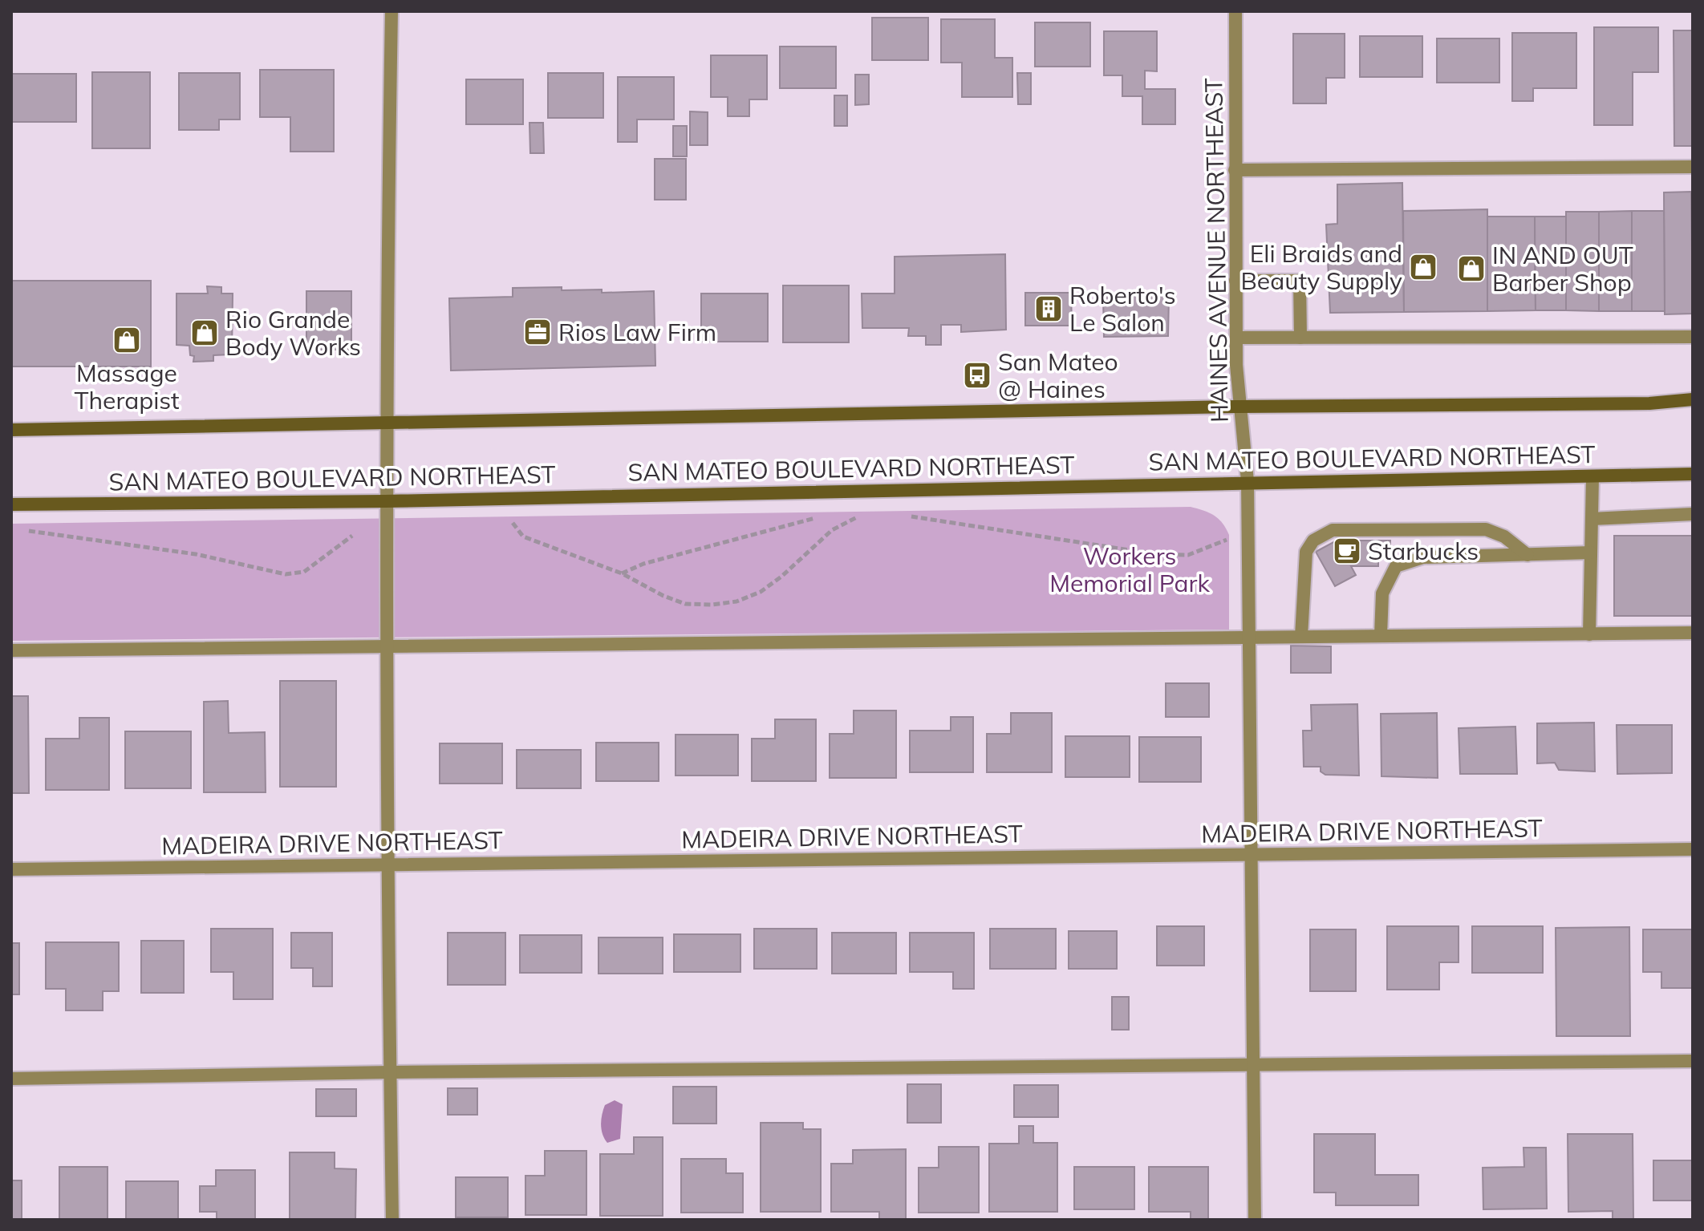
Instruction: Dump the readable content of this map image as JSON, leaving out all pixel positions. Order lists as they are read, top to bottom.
{
  "streets": {
    "main road": ["SAN MATEO BOULEVARD NORTHEAST"],
    "street": ["HAINES AVENUE NORTHEAST", "MADEIRA DRIVE NORTHEAST"]
  },
  "crossings": [
    ["HAINES AVENUE NORTHEAST", "SAN MATEO BOULEVARD NORTHEAST"],
    ["HAINES AVENUE NORTHEAST", "MADEIRA DRIVE NORTHEAST"]
  ],
  "parks": ["Workers Memorial Park"],
  "places": {
    "shop": [
      "Eli Braids and Beauty Supply",
      "IN AND OUT Barber Shop",
      "Rio Grande Body Works",
      "Massage Therapist"
    ],
    "building": ["Roberto's Le Salon"],
    "office": ["Rios Law Firm"],
    "bus stop": ["San Mateo @ Haines"],
    "cafe": ["Starbucks"]
  }
}
